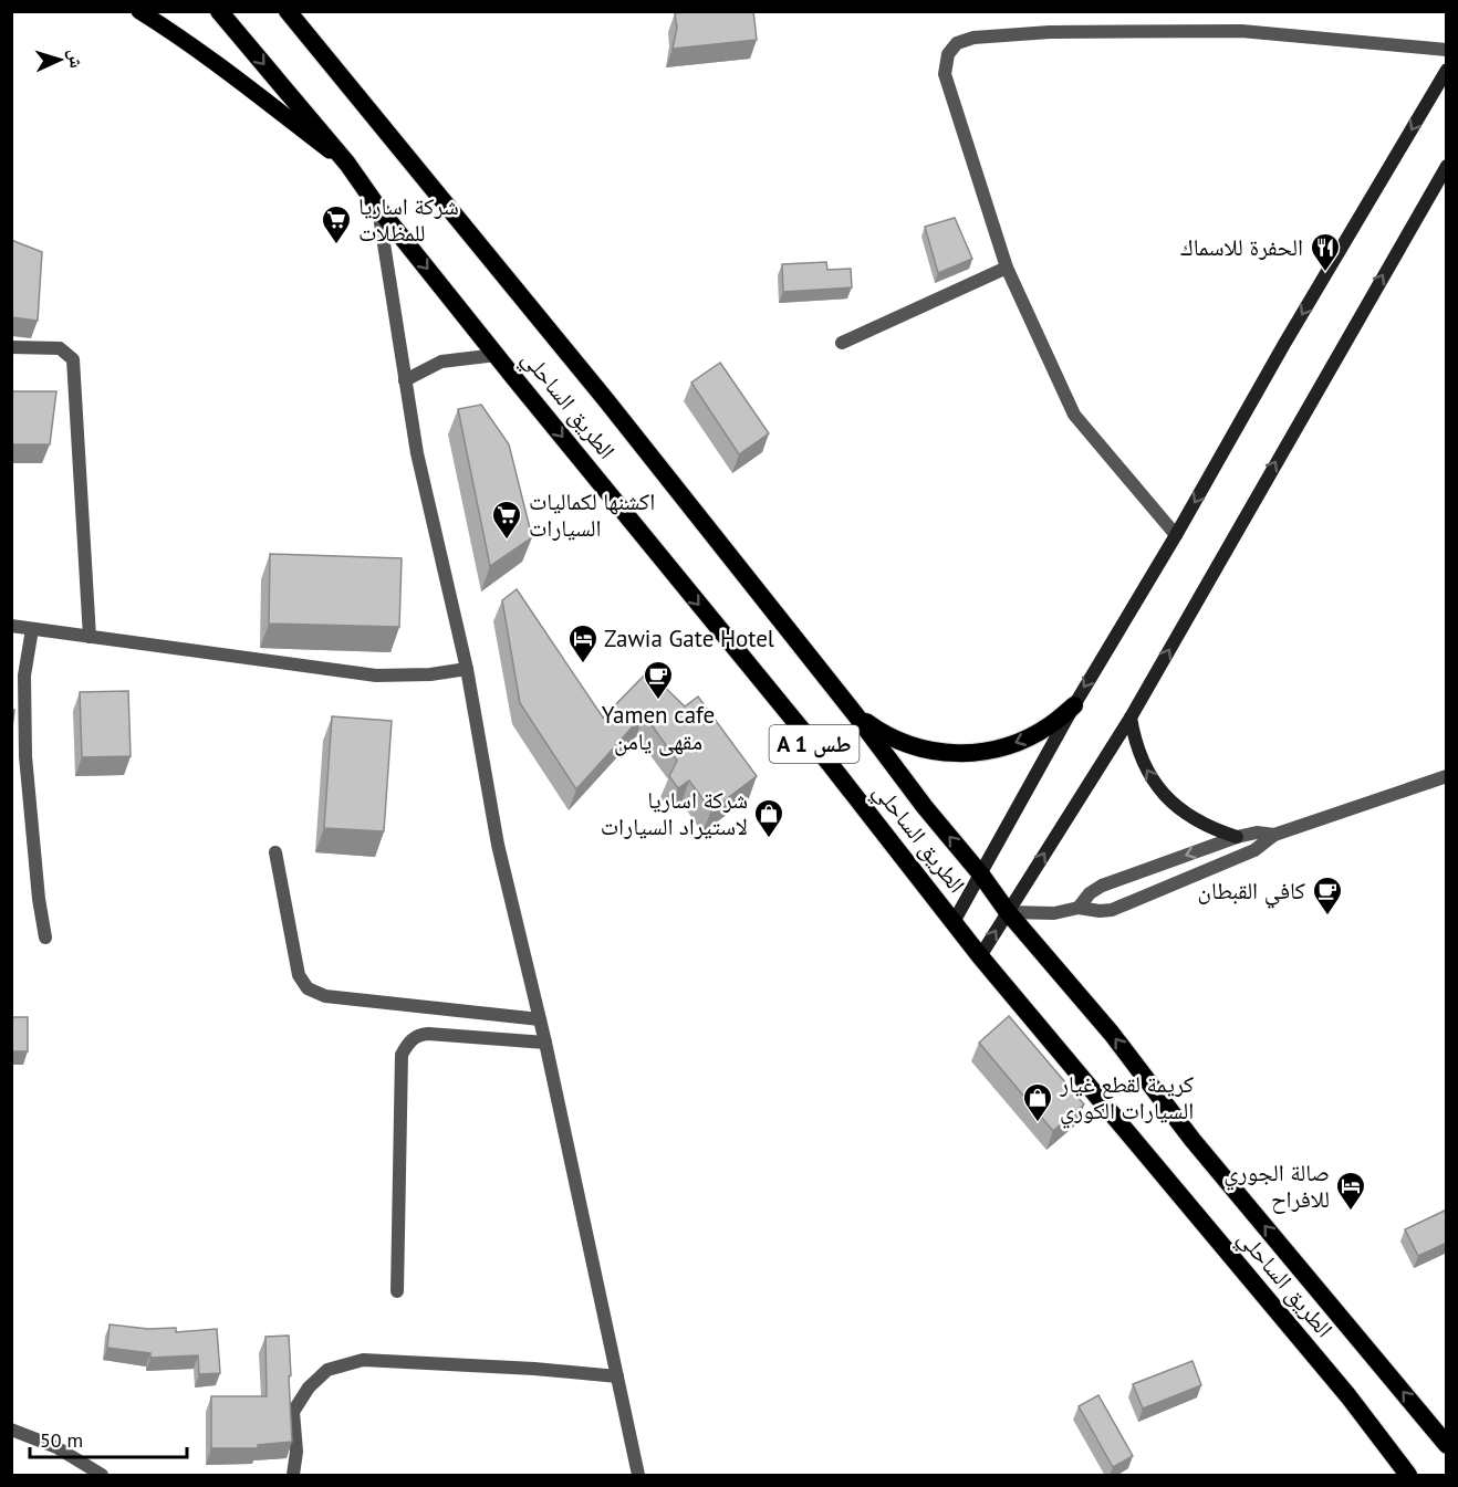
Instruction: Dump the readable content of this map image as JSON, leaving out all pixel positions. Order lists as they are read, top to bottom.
{
  "streets": {
    "highway": ["الطريق الساحلي", "A 1 طس"]
  },
  "places": {
    "supermarket": ["شركة اساريا للمظلات", "اكشنها لكماليات السيارات"],
    "restaurant": ["الحفرة للاسماك"],
    "hotel": ["Zawia Gate Hotel", "صالة الجوري للافراح"],
    "cafe": ["Yamen cafe مقهى يامن", "كافي القبطان"],
    "shop": ["شركة اساريا لاستيراد السيارات", "كريمة لقطع غيار السيارات الكوري"]
  },
  "scale_bar": "50 m",
  "north": "right"
}
